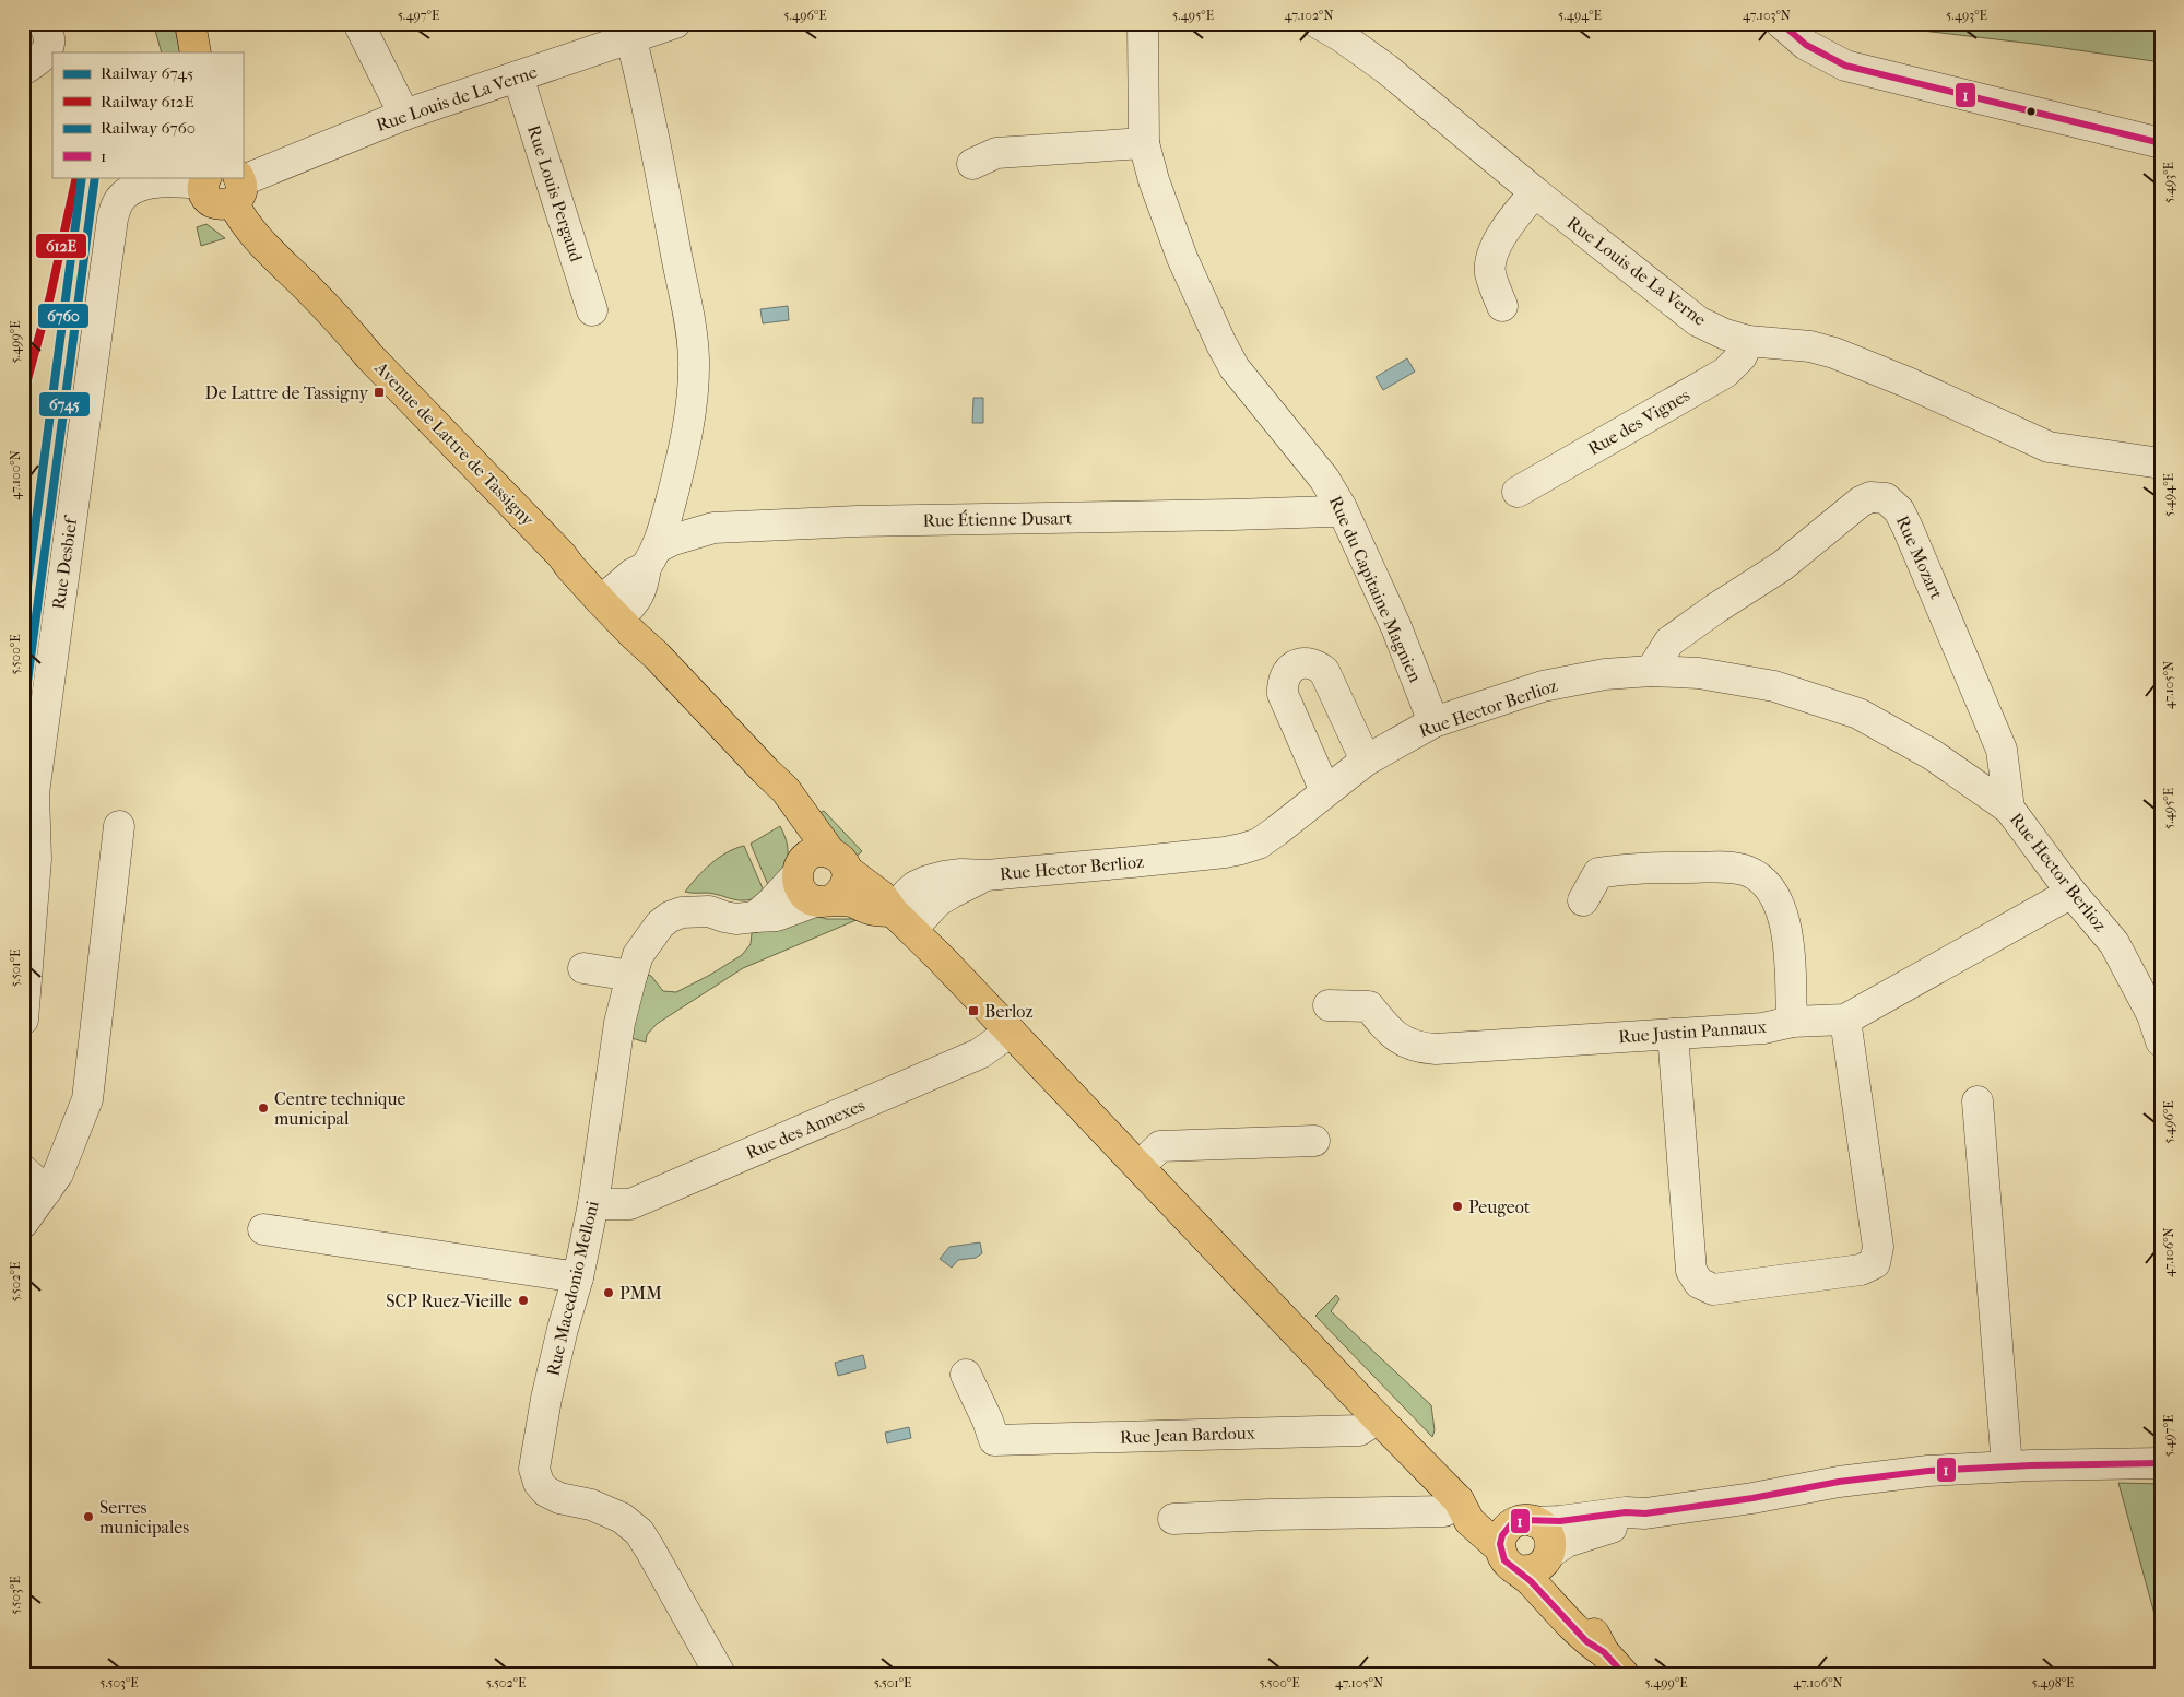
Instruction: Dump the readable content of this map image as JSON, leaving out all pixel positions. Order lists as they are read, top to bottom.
{
  "streets": {
    "main road": ["Avenue de Lattre de Tassigny"],
    "street": [
      "Rue Louis de La Verne",
      "Rue Louis Pergaud",
      "Rue des Vignes",
      "Rue Étienne Dusart",
      "Rue Mozart",
      "Rue Desbief",
      "Rue du Capitaine Magnien",
      "Rue Hector Berlioz",
      "Rue Justin Pannaux",
      "Rue des Annexes",
      "Rue Macedonio Melloni",
      "Rue Jean Bardoux"
    ]
  },
  "crossings": [
    ["Rue Louis de La Verne", "Rue Louis Pergaud"],
    ["Rue Louis de La Verne", "Rue des Vignes"],
    ["Rue Louis de La Verne", "Avenue de Lattre de Tassigny"],
    ["Avenue de Lattre de Tassigny", "Rue Étienne Dusart"],
    ["Rue Étienne Dusart", "Rue du Capitaine Magnien"],
    ["Rue Mozart", "Rue Hector Berlioz"],
    ["Rue du Capitaine Magnien", "Rue Hector Berlioz"],
    ["Rue Hector Berlioz", "Rue Justin Pannaux"],
    ["Rue des Annexes", "Rue Macedonio Melloni"]
  ],
  "places": {
    "transit": ["De Lattre de Tassigny", "Berloz"],
    "other": [
      "Centre technique municipal",
      "Peugeot",
      "PMM",
      "SCP Ruez-Vieille",
      "Serres municipales"
    ]
  },
  "lines": [
    "transit line 1",
    "rail line 6745",
    "rail line 612E",
    "rail line 6760"
  ],
  "legend": [
    "Railway 6745",
    "Railway 612E",
    "Railway 6760",
    "1"
  ],
  "coordinates": [
    "5.497°E",
    "5.496°E",
    "5.495°E",
    "47.102°N",
    "5.494°E",
    "47.103°N",
    "5.493°E",
    "5.499°E",
    "47.100°N",
    "5.500°E",
    "47.105°N",
    "5.501°E",
    "47.106°N",
    "5.502°E",
    "5.503°E",
    "5.498°E"
  ]
}
